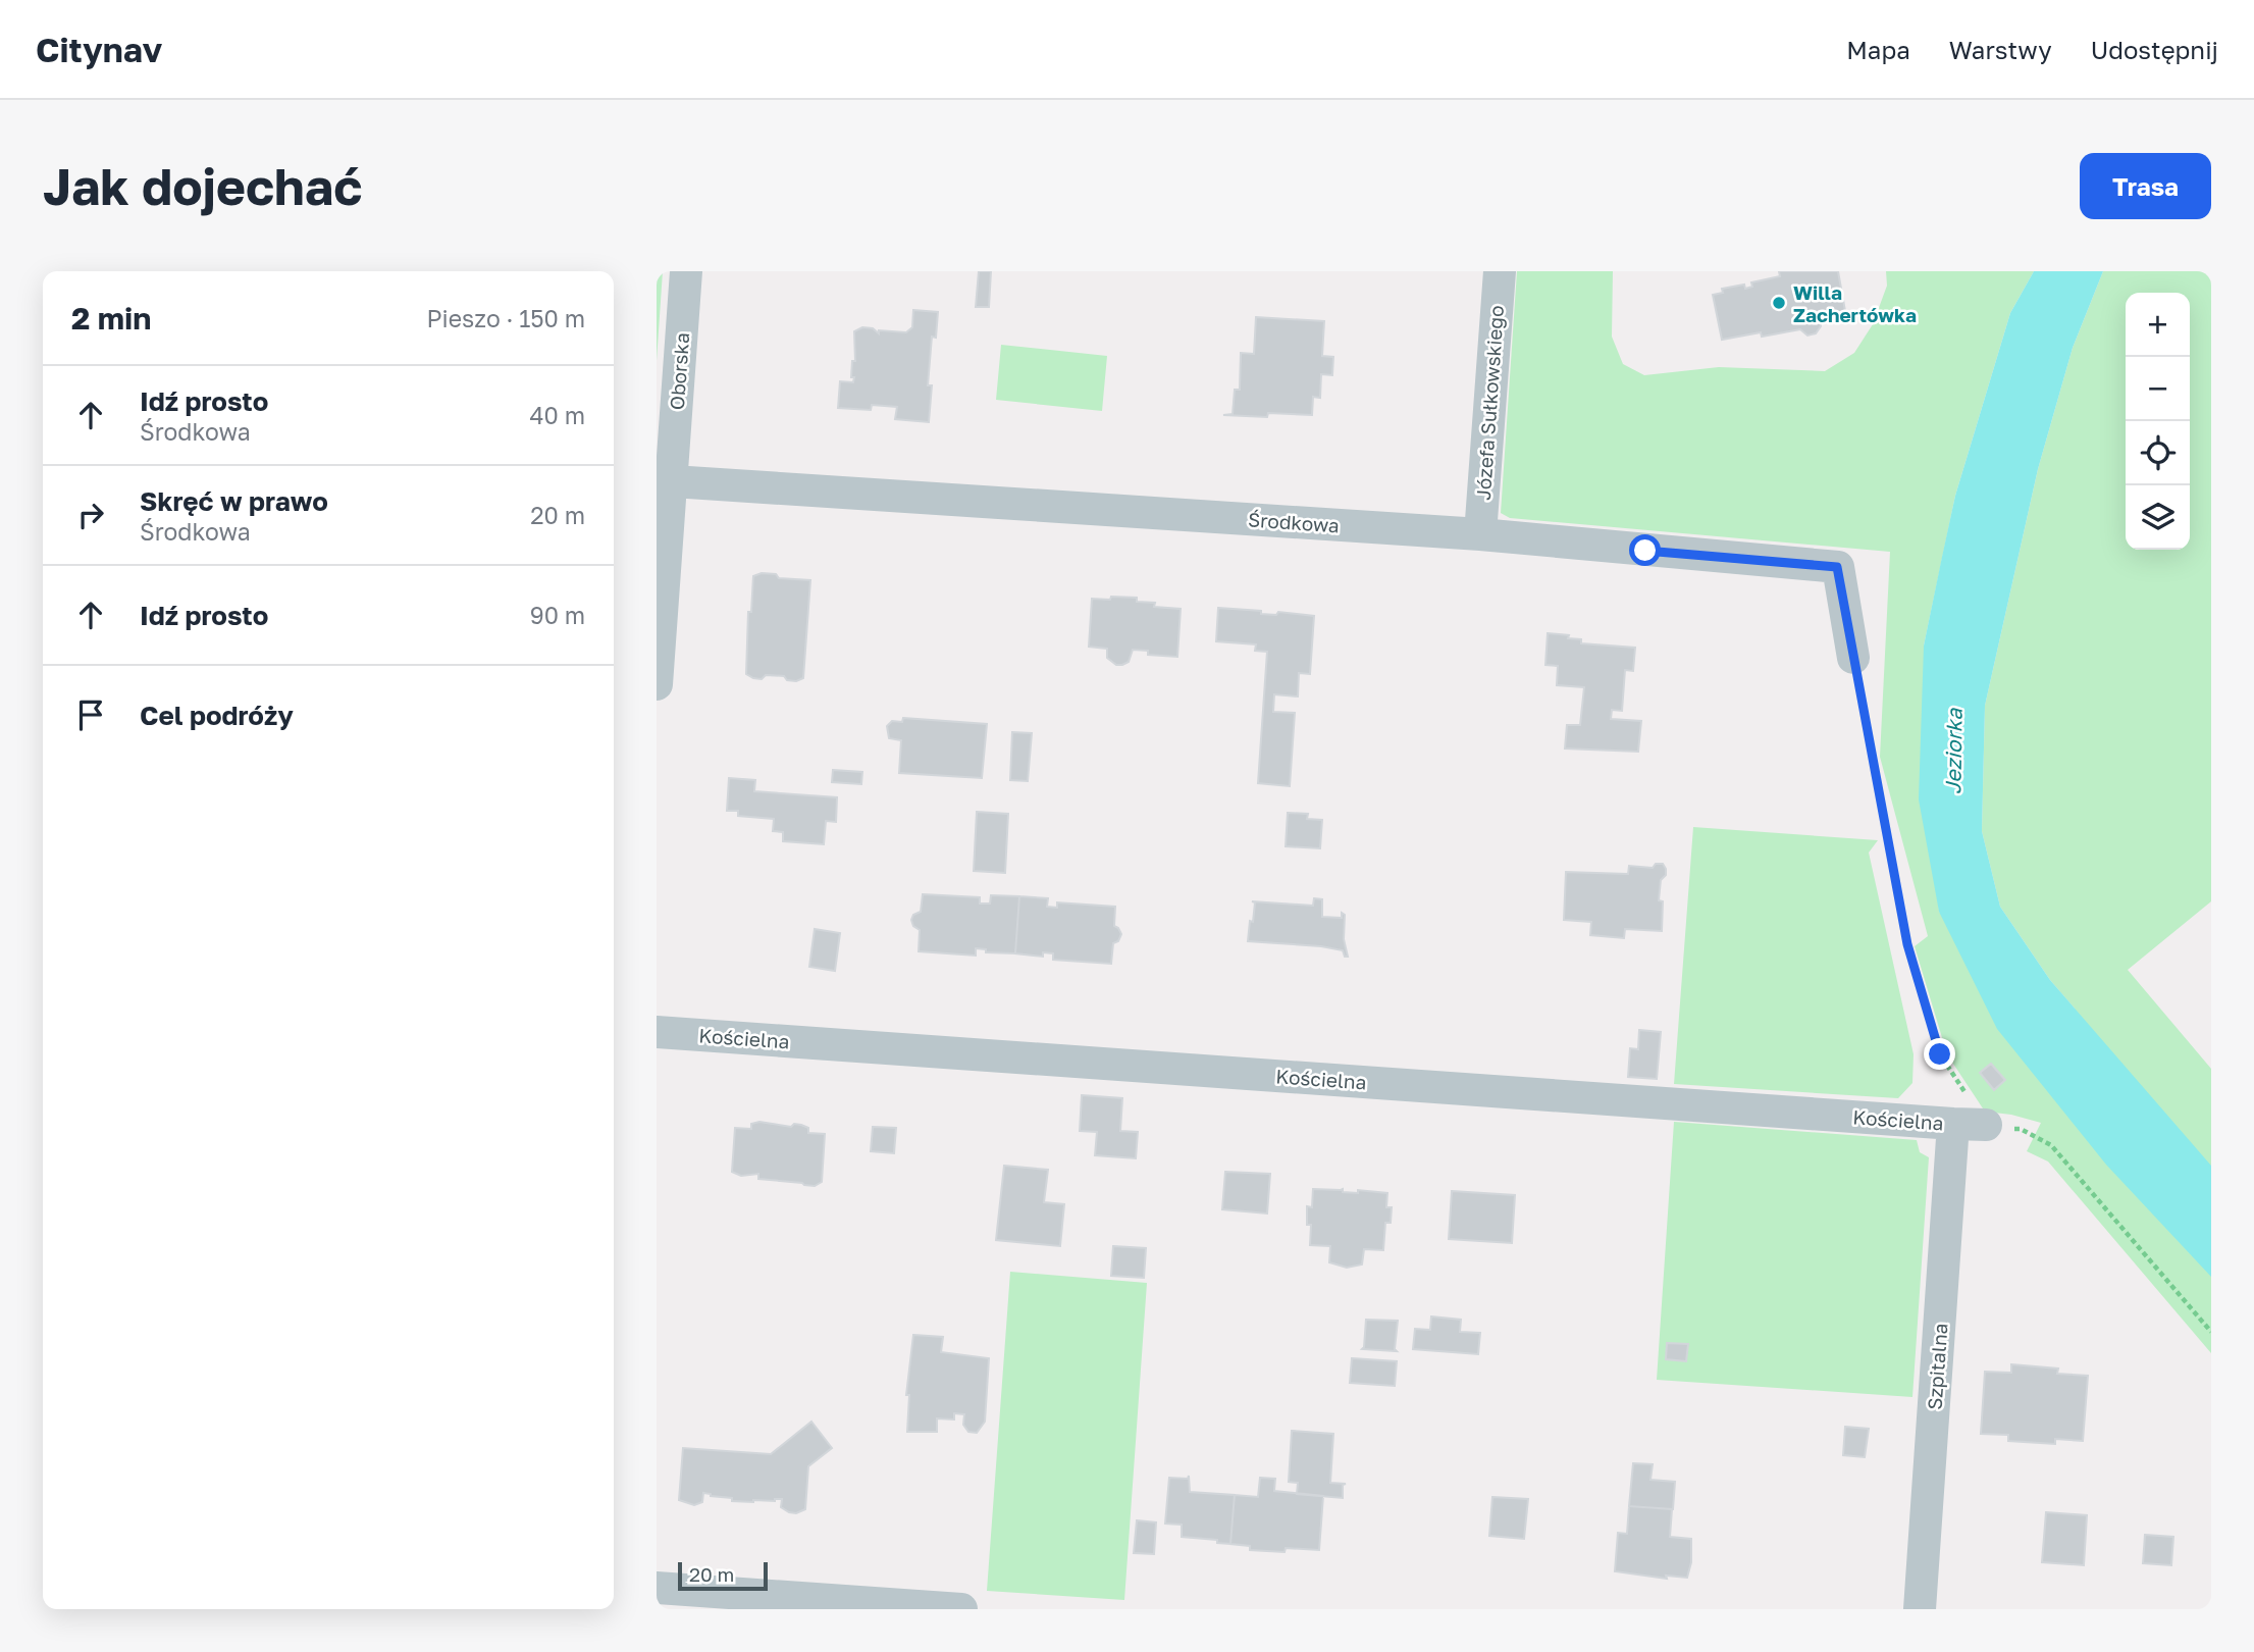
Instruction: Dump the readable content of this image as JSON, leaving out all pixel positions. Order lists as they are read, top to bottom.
{
  "streets": {
    "street": [
      "Oborska",
      "Józefa Sułkowskiego",
      "Środkowa",
      "Kościelna",
      "Szpitalna"
    ]
  },
  "crossings": [
    ["Oborska", "Środkowa"],
    ["Józefa Sułkowskiego", "Środkowa"],
    ["Kościelna", "Szpitalna"]
  ],
  "water": ["Jeziorka"],
  "places": ["Willa Zachertówka"],
  "scale_bar": "20 m",
  "page": {
    "header": "Citynav",
    "nav": ["Mapa", "Warstwy", "Udostępnij"],
    "buttons": "Trasa",
    "title": "Jak dojechać",
    "heading": ["2 min", "Pieszo · 150 m"],
    "map_buttons": ["+", "−"],
    "list": [
      ["Idź prosto", "Środkowa", "40 m"],
      ["Skręć w prawo", "Środkowa", "20 m"],
      ["Idź prosto", "90 m"],
      "Cel podróży"
    ],
    "scale": "20 m"
  }
}
